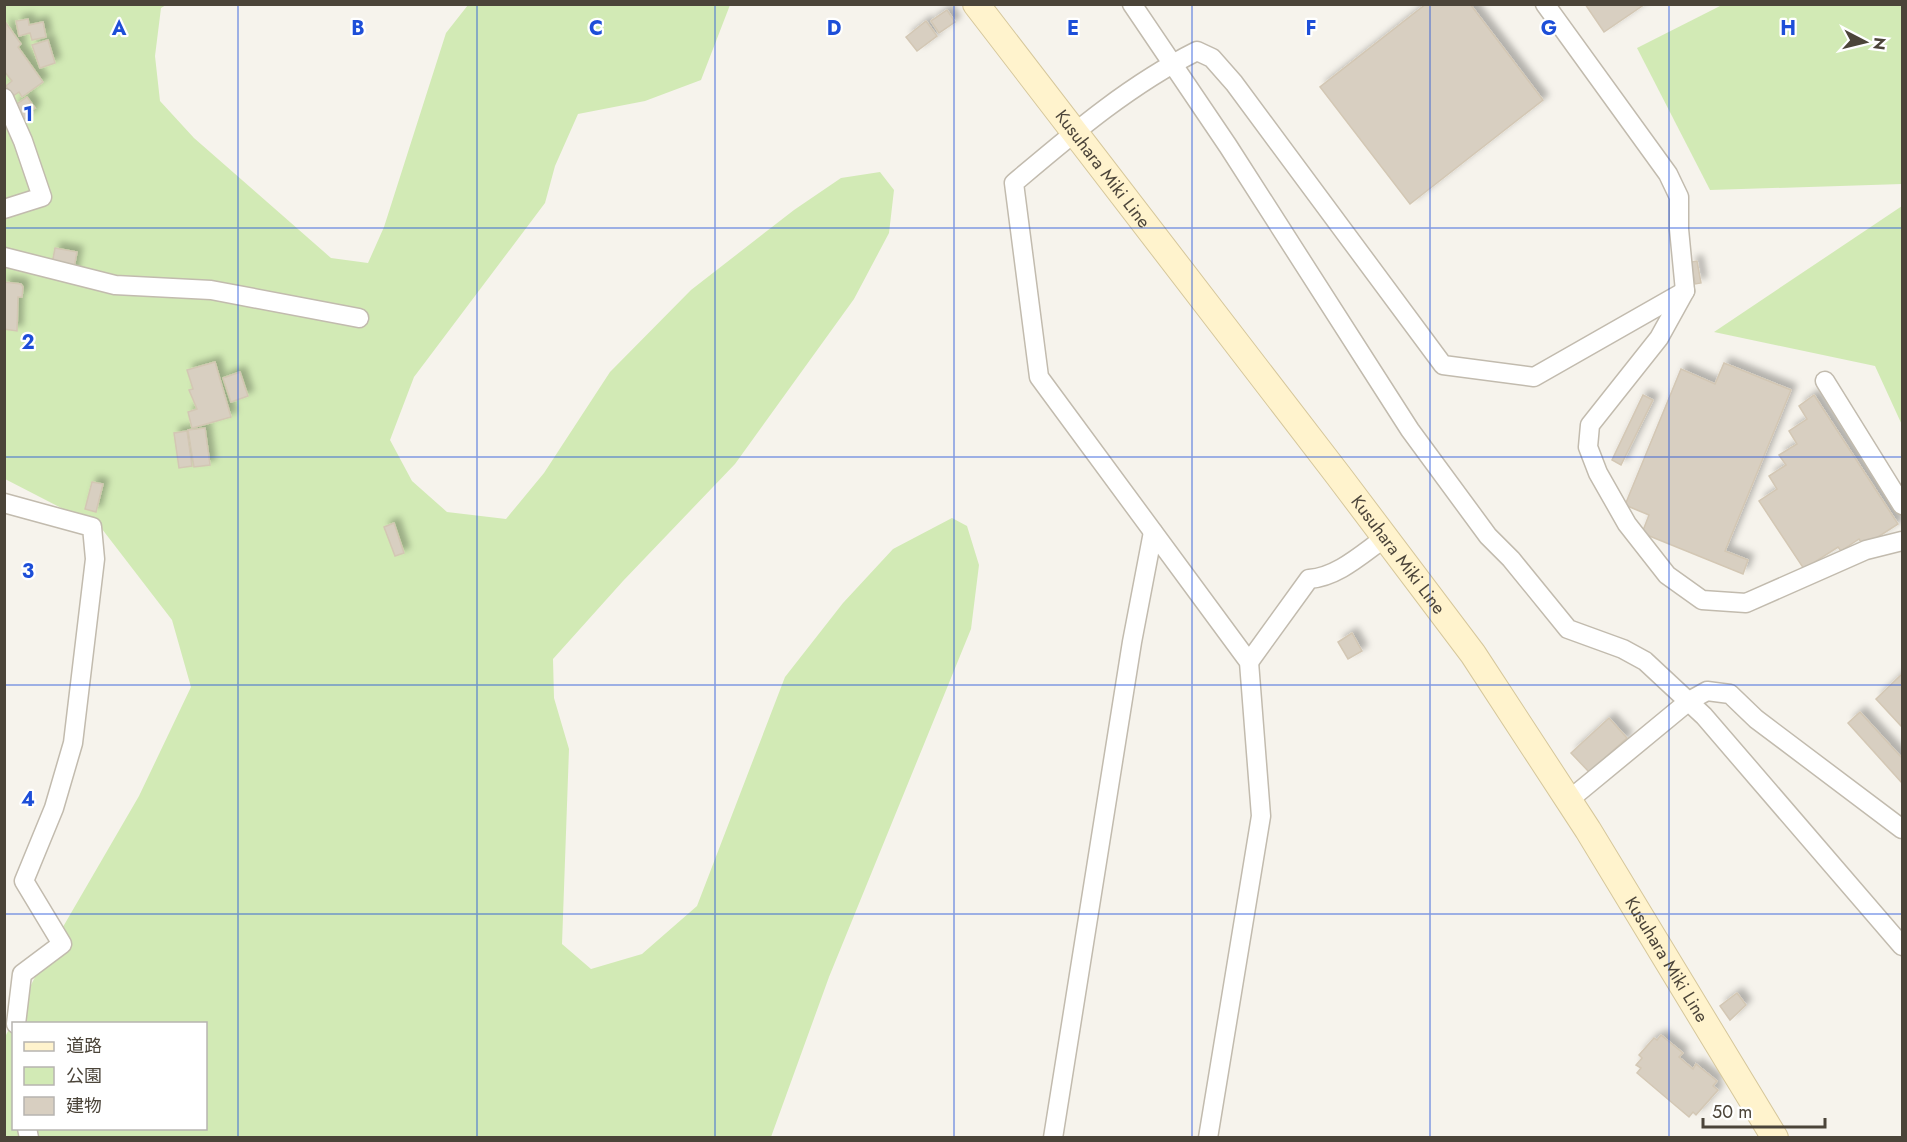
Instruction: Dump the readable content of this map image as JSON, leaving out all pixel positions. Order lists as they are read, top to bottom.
{
  "streets": {
    "main road": ["Kusuhara Miki Line"]
  },
  "legend": ["道路", "公園", "建物"],
  "scale_bar": "50 m",
  "north": "right",
  "grid": {
    "columns": [
      "A",
      "B",
      "C",
      "D",
      "E",
      "F",
      "G",
      "H"
    ],
    "rows": [
      "1",
      "2",
      "3",
      "4"
    ]
  }
}
